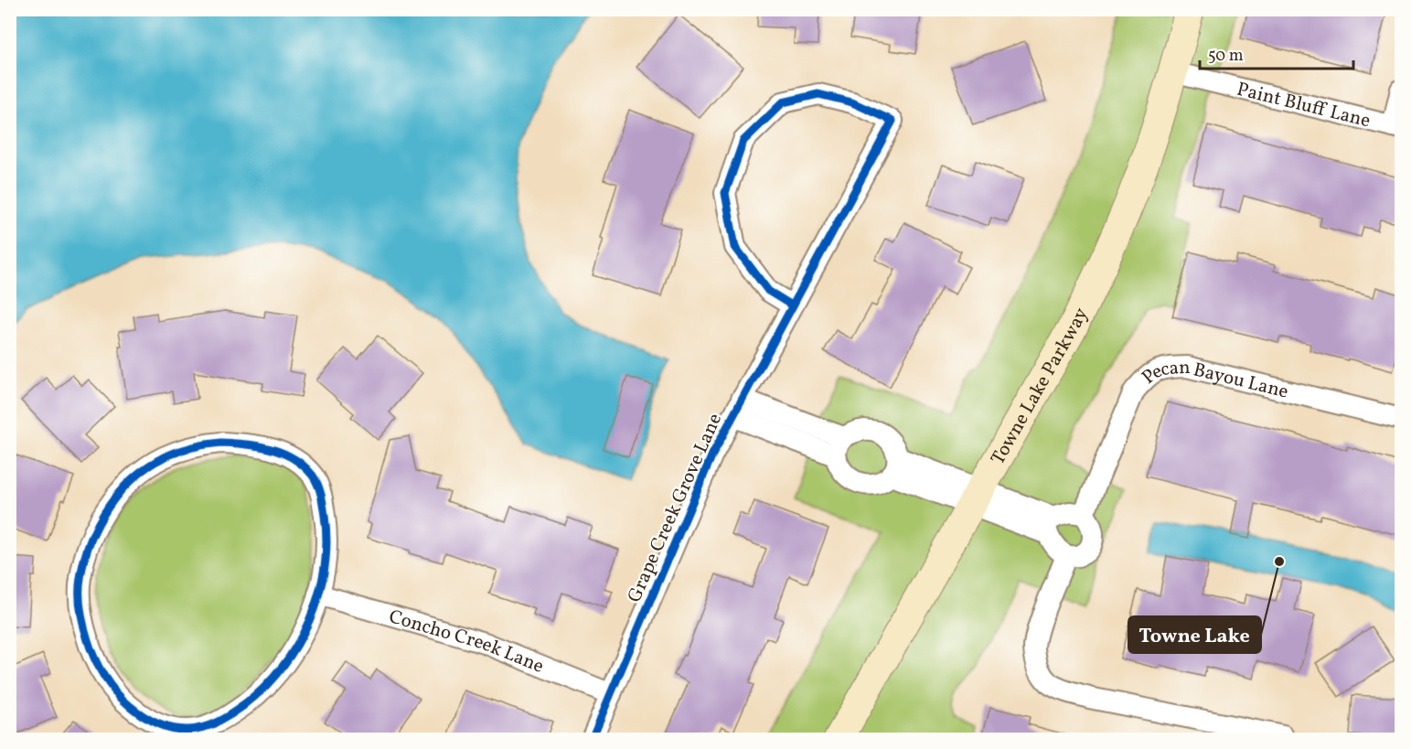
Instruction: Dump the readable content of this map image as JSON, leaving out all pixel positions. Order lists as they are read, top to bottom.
{
  "streets": {
    "street": [
      "Paint Bluff Lane",
      "Towne Lake Parkway",
      "Pecan Bayou Lane",
      "Grape Creek Grove Lane",
      "Concho Creek Lane"
    ]
  },
  "crossings": [
    ["Paint Bluff Lane", "Towne Lake Parkway"],
    ["Grape Creek Grove Lane", "Concho Creek Lane"]
  ],
  "places": ["Towne Lake"],
  "scale_bar": "50 m"
}
